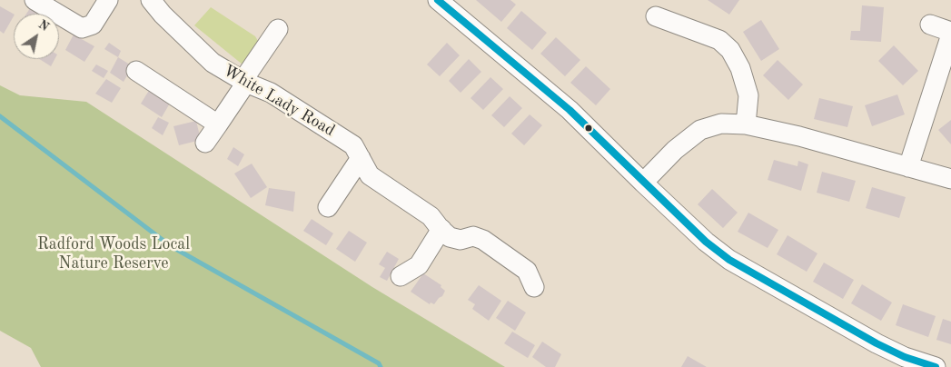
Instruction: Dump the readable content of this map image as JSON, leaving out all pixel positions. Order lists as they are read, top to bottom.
{
  "streets": {
    "street": ["White Lady Road"]
  },
  "parks": ["Radford Woods Local Nature Reserve"],
  "north": "top right"
}
